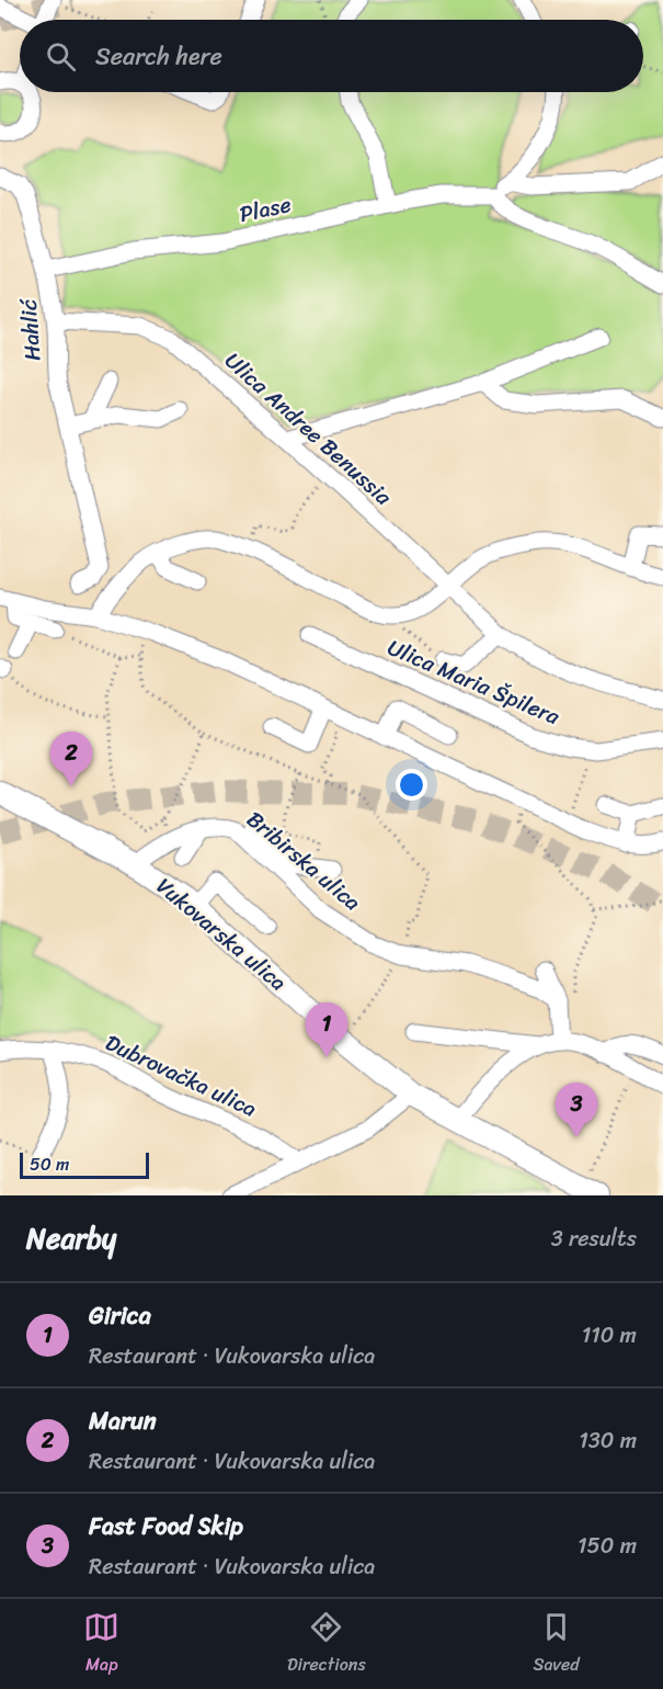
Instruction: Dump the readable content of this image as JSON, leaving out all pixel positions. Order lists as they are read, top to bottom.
{
  "streets": {
    "main road": ["Vukovarska ulica"],
    "street": [
      "Plase",
      "Hahlić",
      "Ulica Andree Benussia",
      "Ulica Maria Špilera",
      "Bribirska ulica",
      "Dubrovačka ulica"
    ]
  },
  "crossings": [
    ["Plase", "Hahlić"],
    ["Hahlić", "Ulica Andree Benussia"],
    ["Bribirska ulica", "Vukovarska ulica"]
  ],
  "scale_bar": "50 m",
  "page": {
    "search": "Search here",
    "pins": ["2", "1", "3"],
    "scale": "50 m",
    "heading": ["Nearby", "3 results"],
    "list": [
      {
        "mark": "1",
        "name": "Girica",
        "note": "Restaurant · Vukovarska ulica",
        "value": "110 m"
      },
      {
        "mark": "2",
        "name": "Marun",
        "note": "Restaurant · Vukovarska ulica",
        "value": "130 m"
      },
      {
        "mark": "3",
        "name": "Fast Food Skip",
        "note": "Restaurant · Vukovarska ulica",
        "value": "150 m"
      }
    ],
    "nav": ["Map", "Directions", "Saved"]
  }
}
